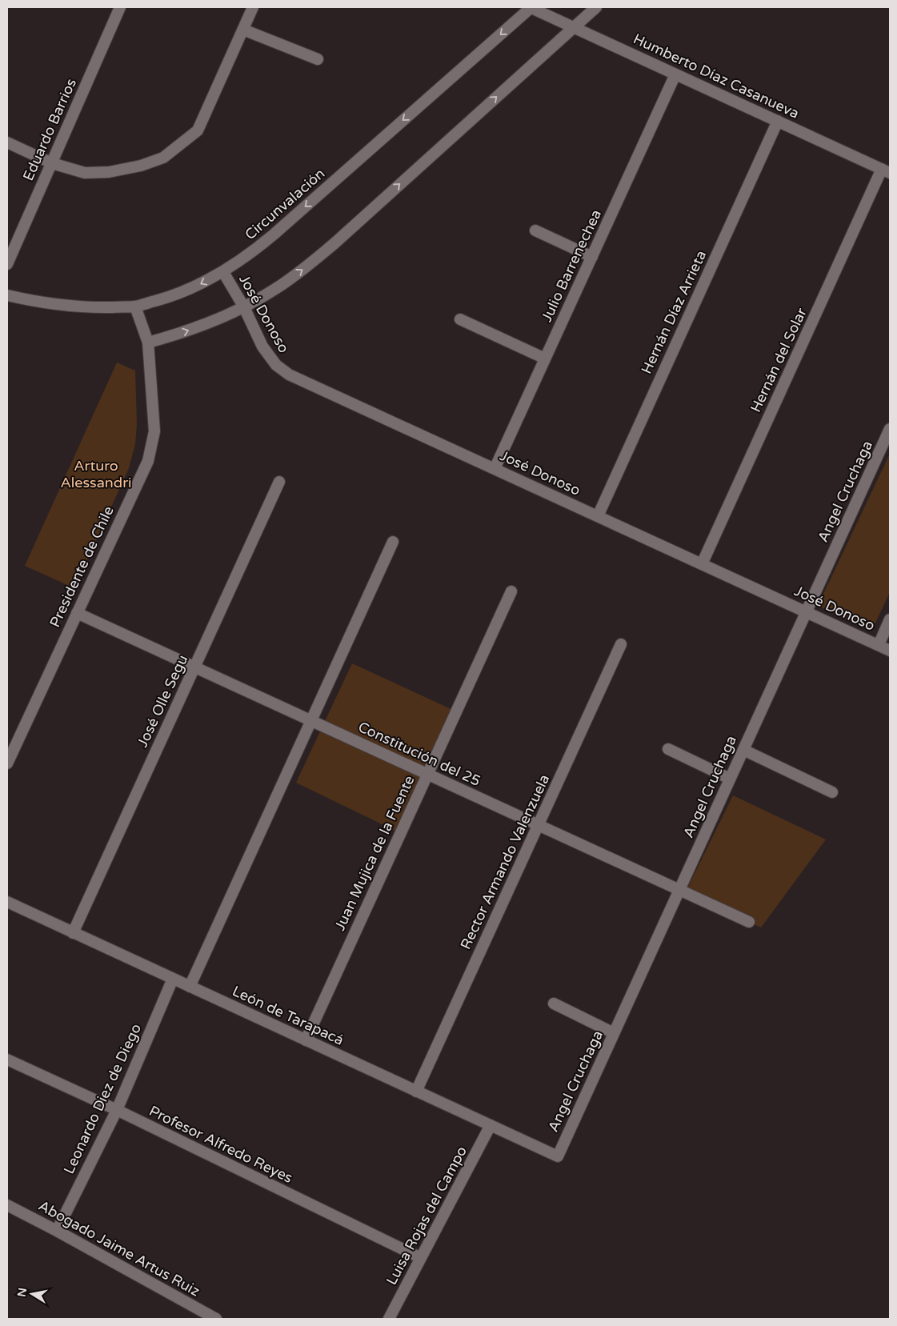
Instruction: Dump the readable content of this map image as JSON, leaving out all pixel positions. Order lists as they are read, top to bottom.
{
  "streets": {
    "street": [
      "Humberto Díaz Casanueva",
      "Eduardo Barrios",
      "Circunvalación",
      "Julio Barrenechea",
      "Hernán Díaz Arrieta",
      "José Donoso",
      "Hernán del Solar",
      "Angel Cruchaga",
      "Presidente de Chile",
      "José Olle Segu",
      "Constitución del 25",
      "Juan Mujica de la Fuente",
      "Rector Armando Valenzuela",
      "León de Tarapacá",
      "Leonardo Diez de Diego",
      "Profesor Alfredo Reyes",
      "Luisa Rojas del Campo",
      "Abogado Jaime Artus Ruiz"
    ]
  },
  "crossings": [
    ["Humberto Díaz Casanueva", "Circunvalación"],
    ["Humberto Díaz Casanueva", "Julio Barrenechea"],
    ["Humberto Díaz Casanueva", "Hernán Díaz Arrieta"],
    ["Humberto Díaz Casanueva", "Hernán del Solar"],
    ["Circunvalación", "José Donoso"],
    ["Circunvalación", "Presidente de Chile"],
    ["Julio Barrenechea", "José Donoso"],
    ["Hernán Díaz Arrieta", "José Donoso"],
    ["José Donoso", "Hernán del Solar"],
    ["José Donoso", "Angel Cruchaga"],
    ["Angel Cruchaga", "Constitución del 25"],
    ["Angel Cruchaga", "León de Tarapacá"],
    ["Presidente de Chile", "Constitución del 25"],
    ["José Olle Segu", "Constitución del 25"],
    ["José Olle Segu", "León de Tarapacá"],
    ["Constitución del 25", "Juan Mujica de la Fuente"],
    ["Constitución del 25", "Rector Armando Valenzuela"],
    ["Juan Mujica de la Fuente", "León de Tarapacá"],
    ["Rector Armando Valenzuela", "León de Tarapacá"],
    ["León de Tarapacá", "Leonardo Diez de Diego"],
    ["León de Tarapacá", "Luisa Rojas del Campo"],
    ["Leonardo Diez de Diego", "Profesor Alfredo Reyes"],
    ["Leonardo Diez de Diego", "Abogado Jaime Artus Ruiz"],
    ["Profesor Alfredo Reyes", "Luisa Rojas del Campo"]
  ],
  "parks": ["Arturo Alessandri"],
  "north": "left"
}
